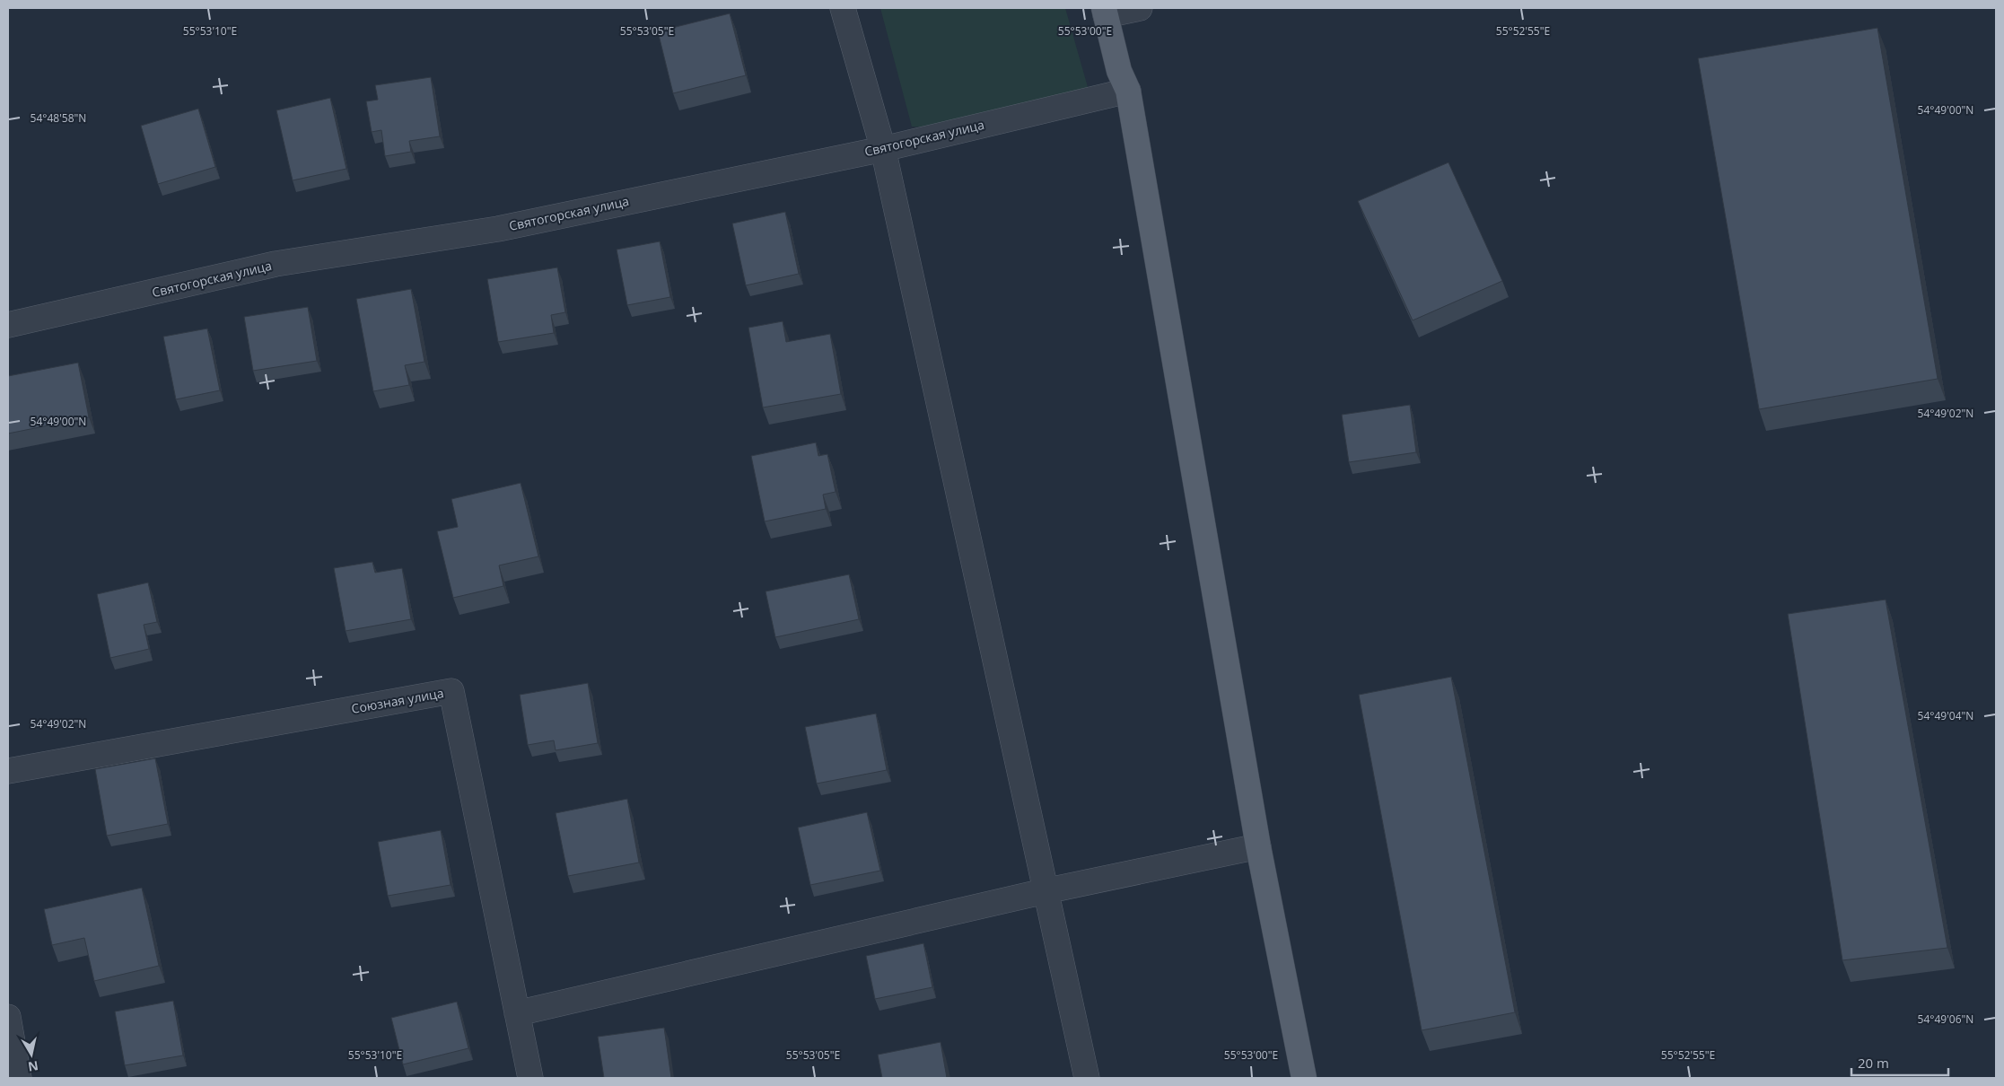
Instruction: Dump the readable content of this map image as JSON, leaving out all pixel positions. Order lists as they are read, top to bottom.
{
  "streets": {
    "street": ["Святогорская улица", "Союзная улица"]
  },
  "scale_bar": "20 m",
  "north": "bottom",
  "coordinates": [
    "55°53'10\"E",
    "55°53'05\"E",
    "55°53'00\"E",
    "55°52'55\"E",
    "54°49'00\"N",
    "54°48'58\"N",
    "54°49'02\"N",
    "54°49'04\"N",
    "54°49'06\"N"
  ]
}
